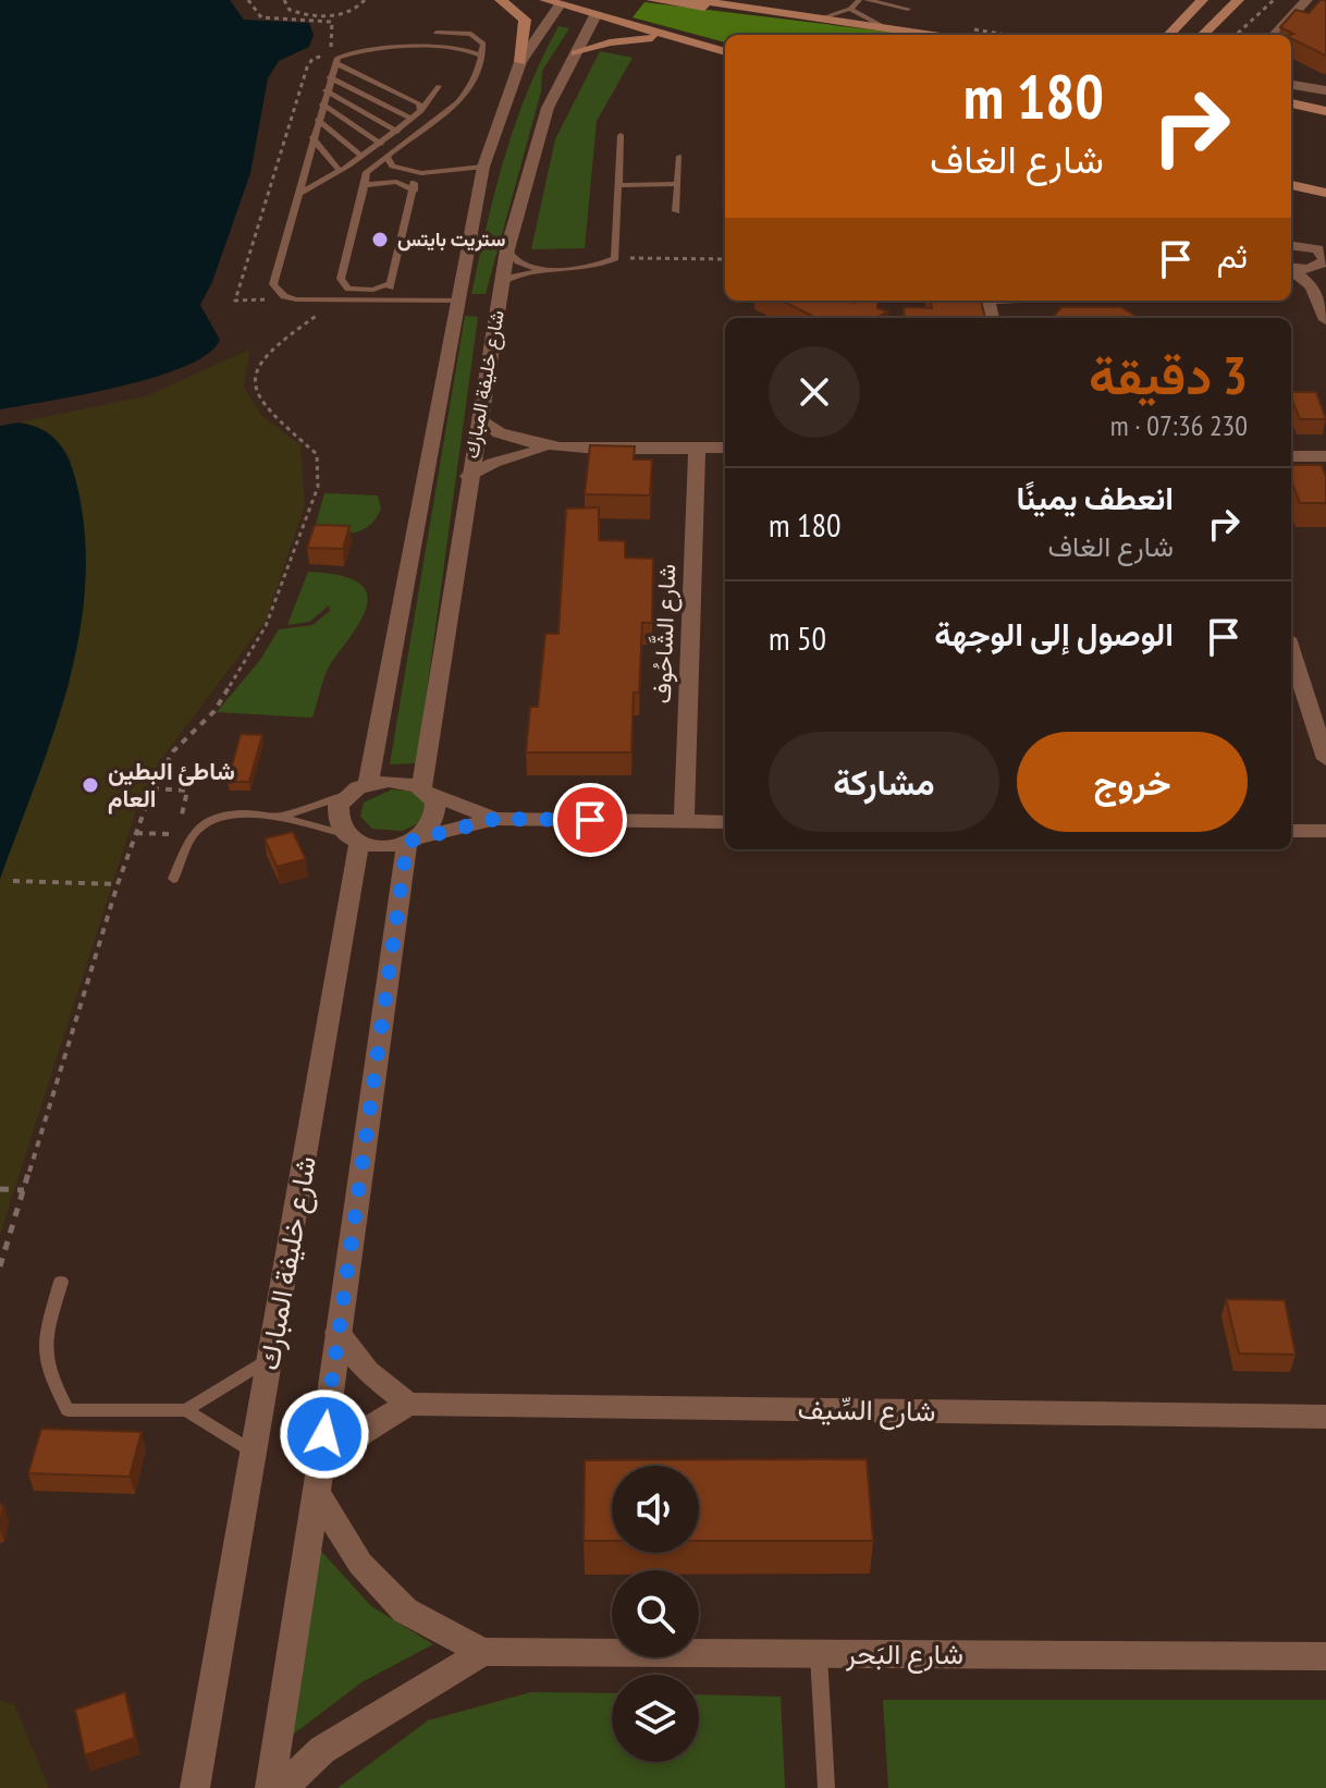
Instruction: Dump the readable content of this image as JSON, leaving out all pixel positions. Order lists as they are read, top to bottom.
{
  "streets": {
    "main road": ["شارع خليفة المبارك"],
    "street": ["شارع الشَّاحُوف", "شارع السِّيف", "شارع البَحر"]
  },
  "places": ["ستريت بايتس", "شاطئ البطين العام"],
  "page": {
    "turn": ["180 m", "شارع الغاف"],
    "then": "ثم",
    "heading": ["3 دقيقة", "230 m · 07:36"],
    "list": [
      {
        "name": "انعطف يمينًا",
        "note": "شارع الغاف",
        "value": "180 m"
      },
      {
        "name": "الوصول إلى الوجهة",
        "value": "50 m"
      }
    ],
    "buttons": ["خروج", "مشاركة"]
  }
}
